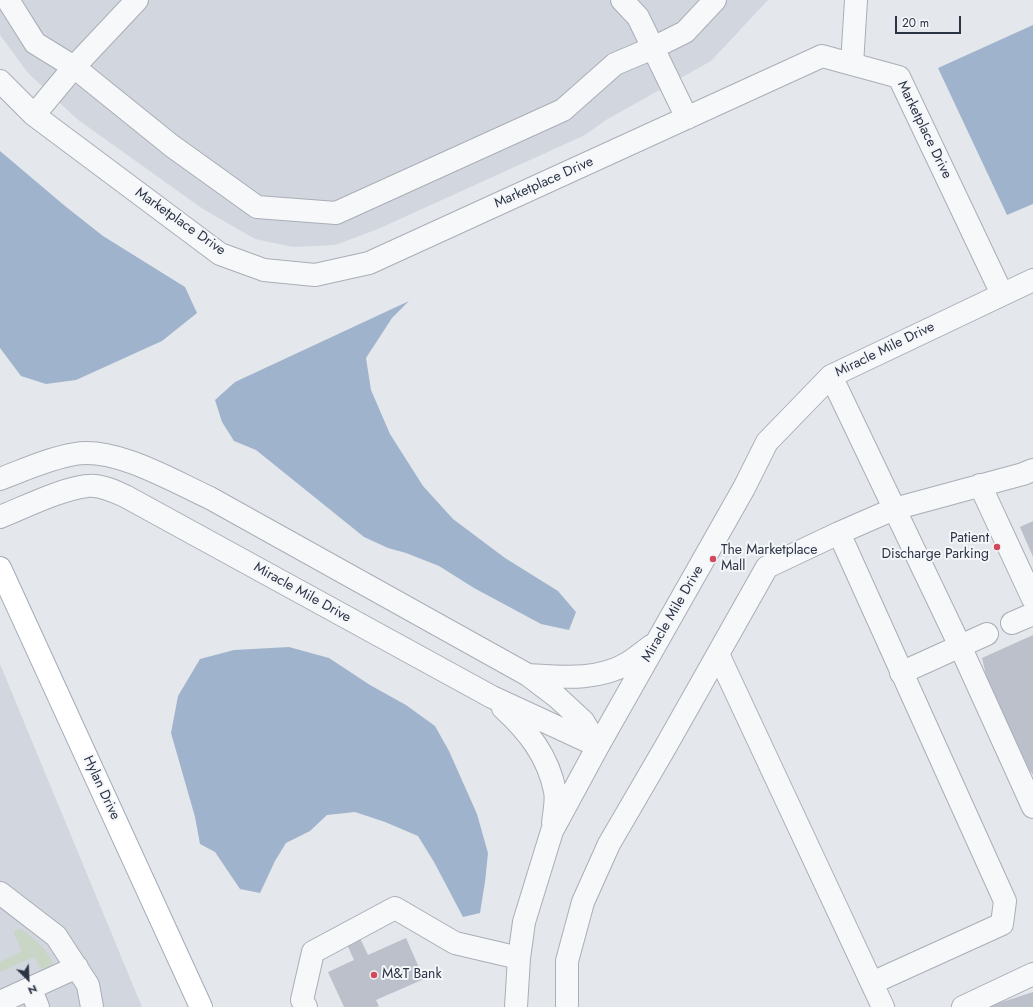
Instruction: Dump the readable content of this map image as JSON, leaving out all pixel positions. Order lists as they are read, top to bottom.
{
  "streets": {
    "main road": ["Hylan Drive"],
    "street": ["Marketplace Drive", "Miracle Mile Drive"]
  },
  "crossings": [
    ["Marketplace Drive", "Miracle Mile Drive"]
  ],
  "places": ["Patient Discharge Parking", "The Marketplace Mall", "M&T Bank"],
  "scale_bar": "20 m",
  "north": "bottom right"
}
